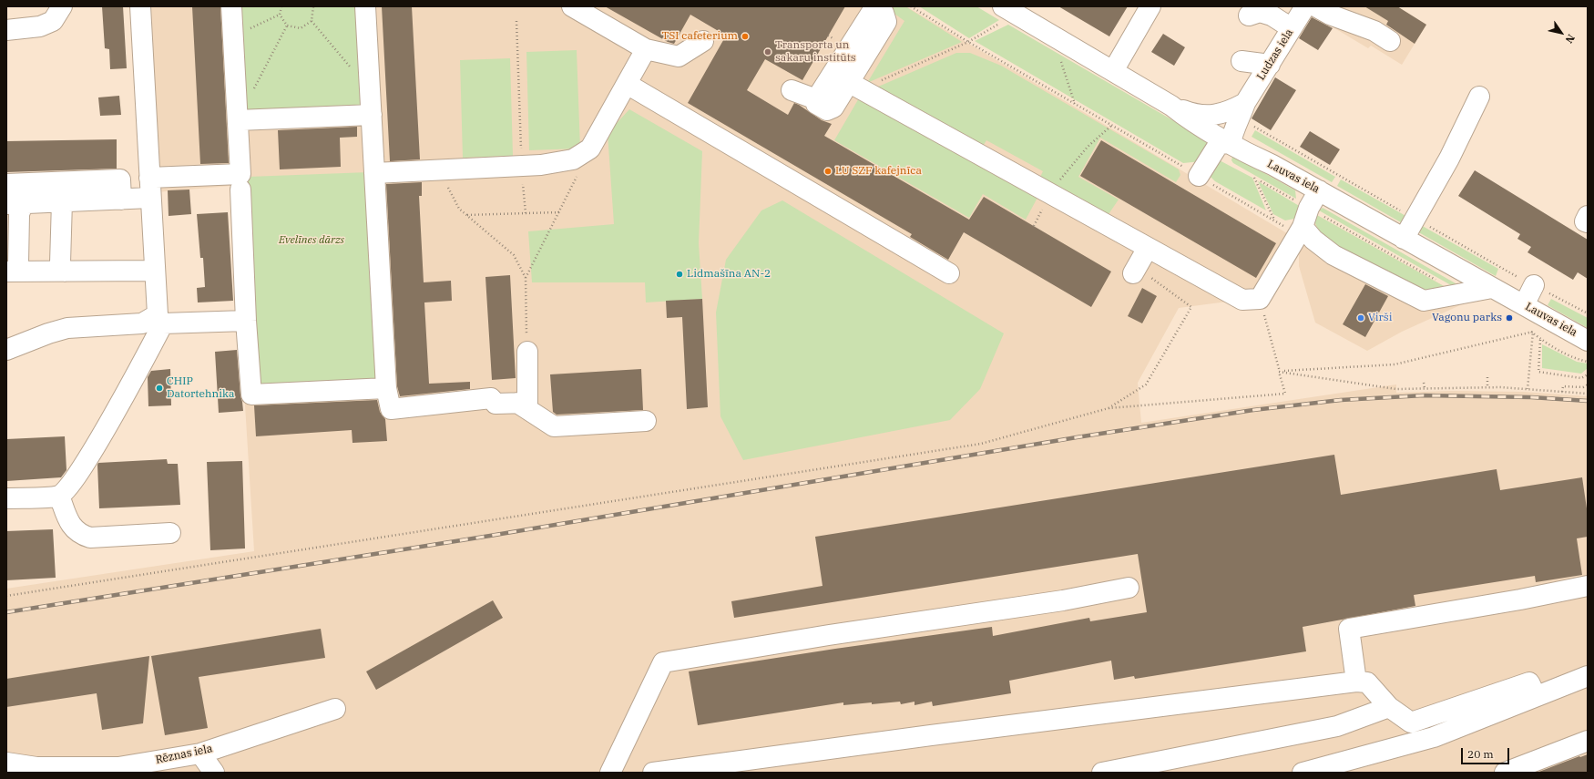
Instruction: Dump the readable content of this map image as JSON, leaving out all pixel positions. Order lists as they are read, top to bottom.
{
  "streets": {
    "street": ["Ludzas iela", "Lauvas iela", "Rēznas iela"]
  },
  "crossings": [
    ["Ludzas iela", "Lauvas iela"]
  ],
  "parks": ["Evelīnes dārzs"],
  "places": [
    "TSI cafeterium",
    "Transporta un sakaru institūts",
    "LU SZF kafejnīca",
    "Lidmašīna AN-2",
    "Virši",
    "Vagonu parks",
    "CHIP Datortehnika"
  ],
  "scale_bar": "20 m",
  "north": "bottom right"
}
